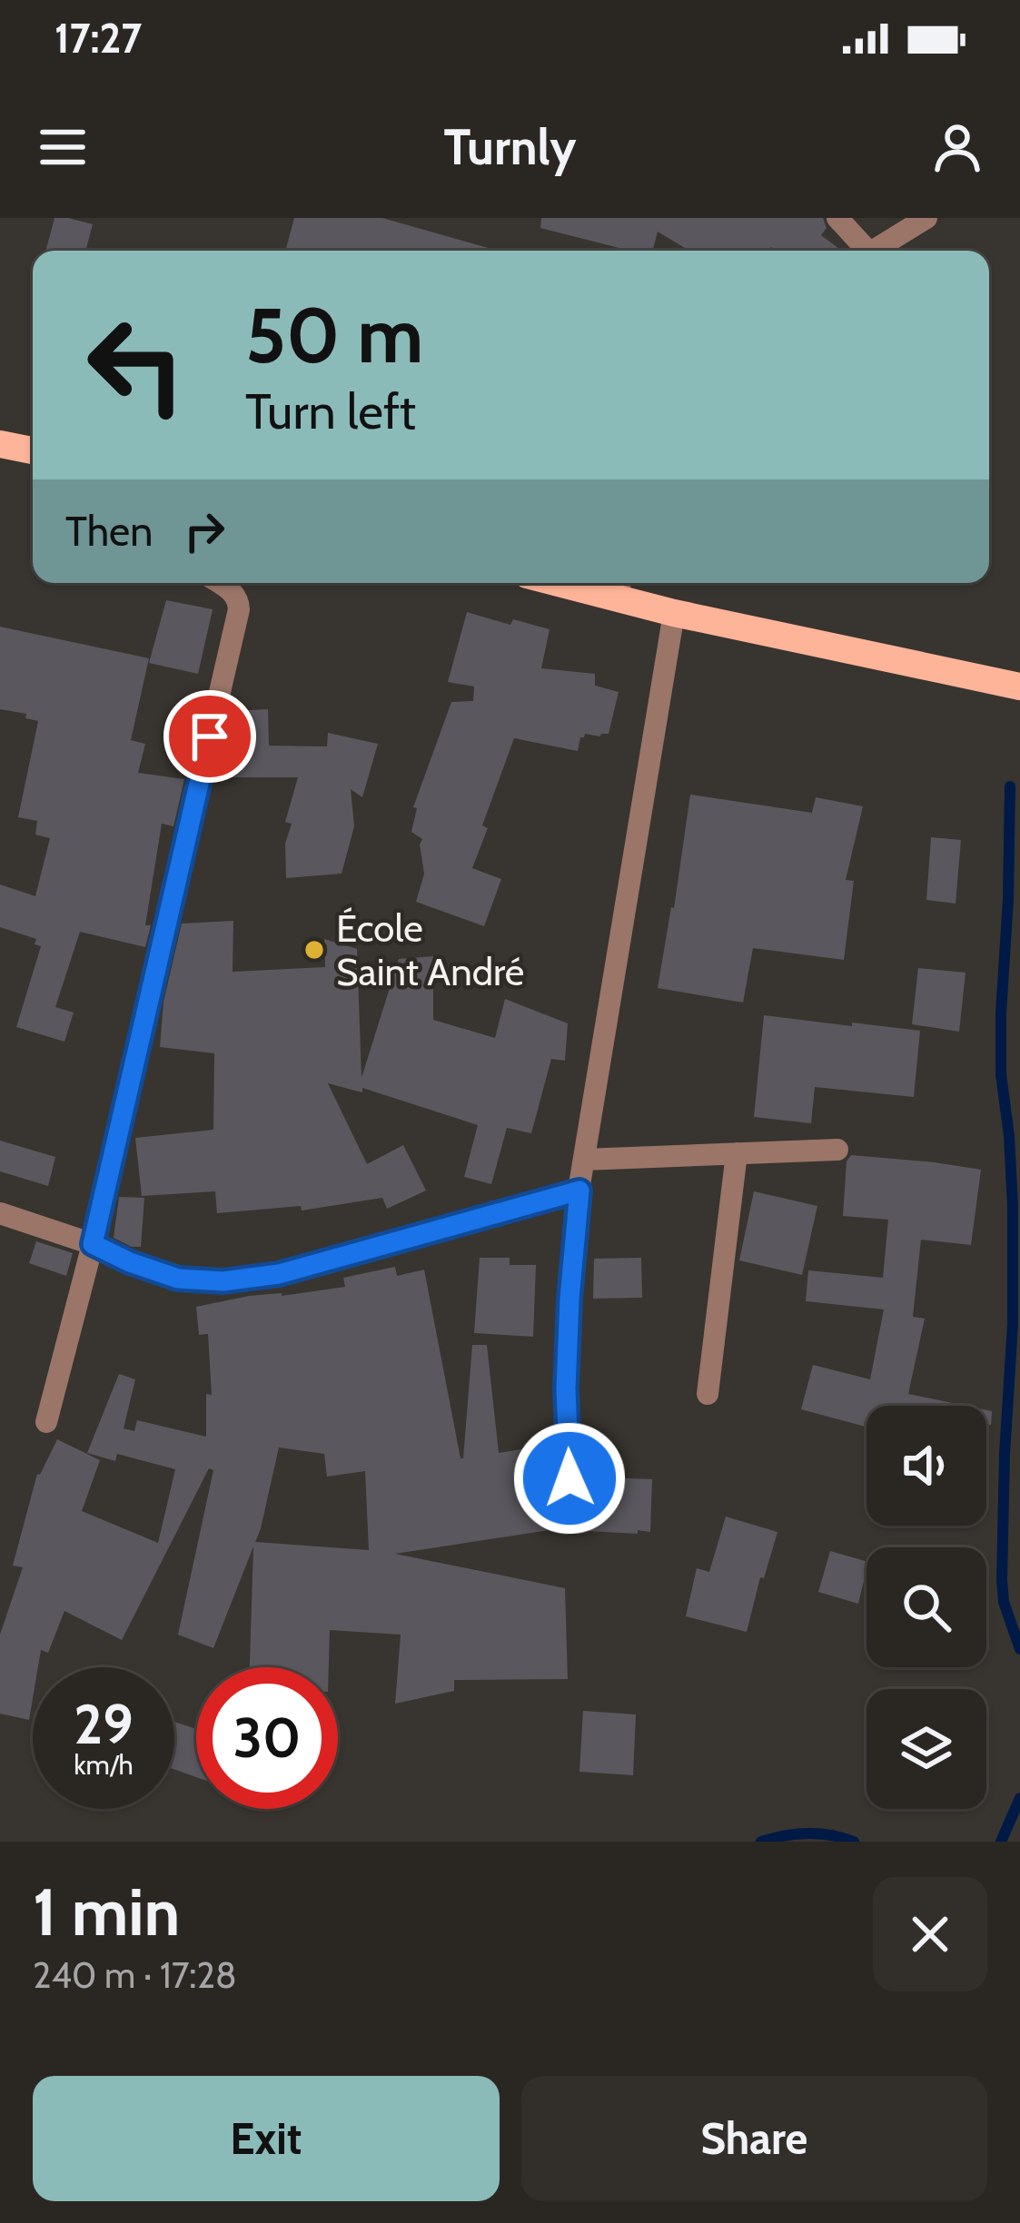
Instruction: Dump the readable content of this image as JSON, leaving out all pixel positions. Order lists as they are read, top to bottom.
{
  "places": ["École Saint André"],
  "page": {
    "status": "17:27",
    "header": "Turnly",
    "turn": ["50 m", "Turn left"],
    "then": "Then",
    "speed": "29 km/h",
    "limit": "30",
    "heading": ["1 min", "240 m · 17:28"],
    "buttons": ["Exit", "Share"]
  }
}
